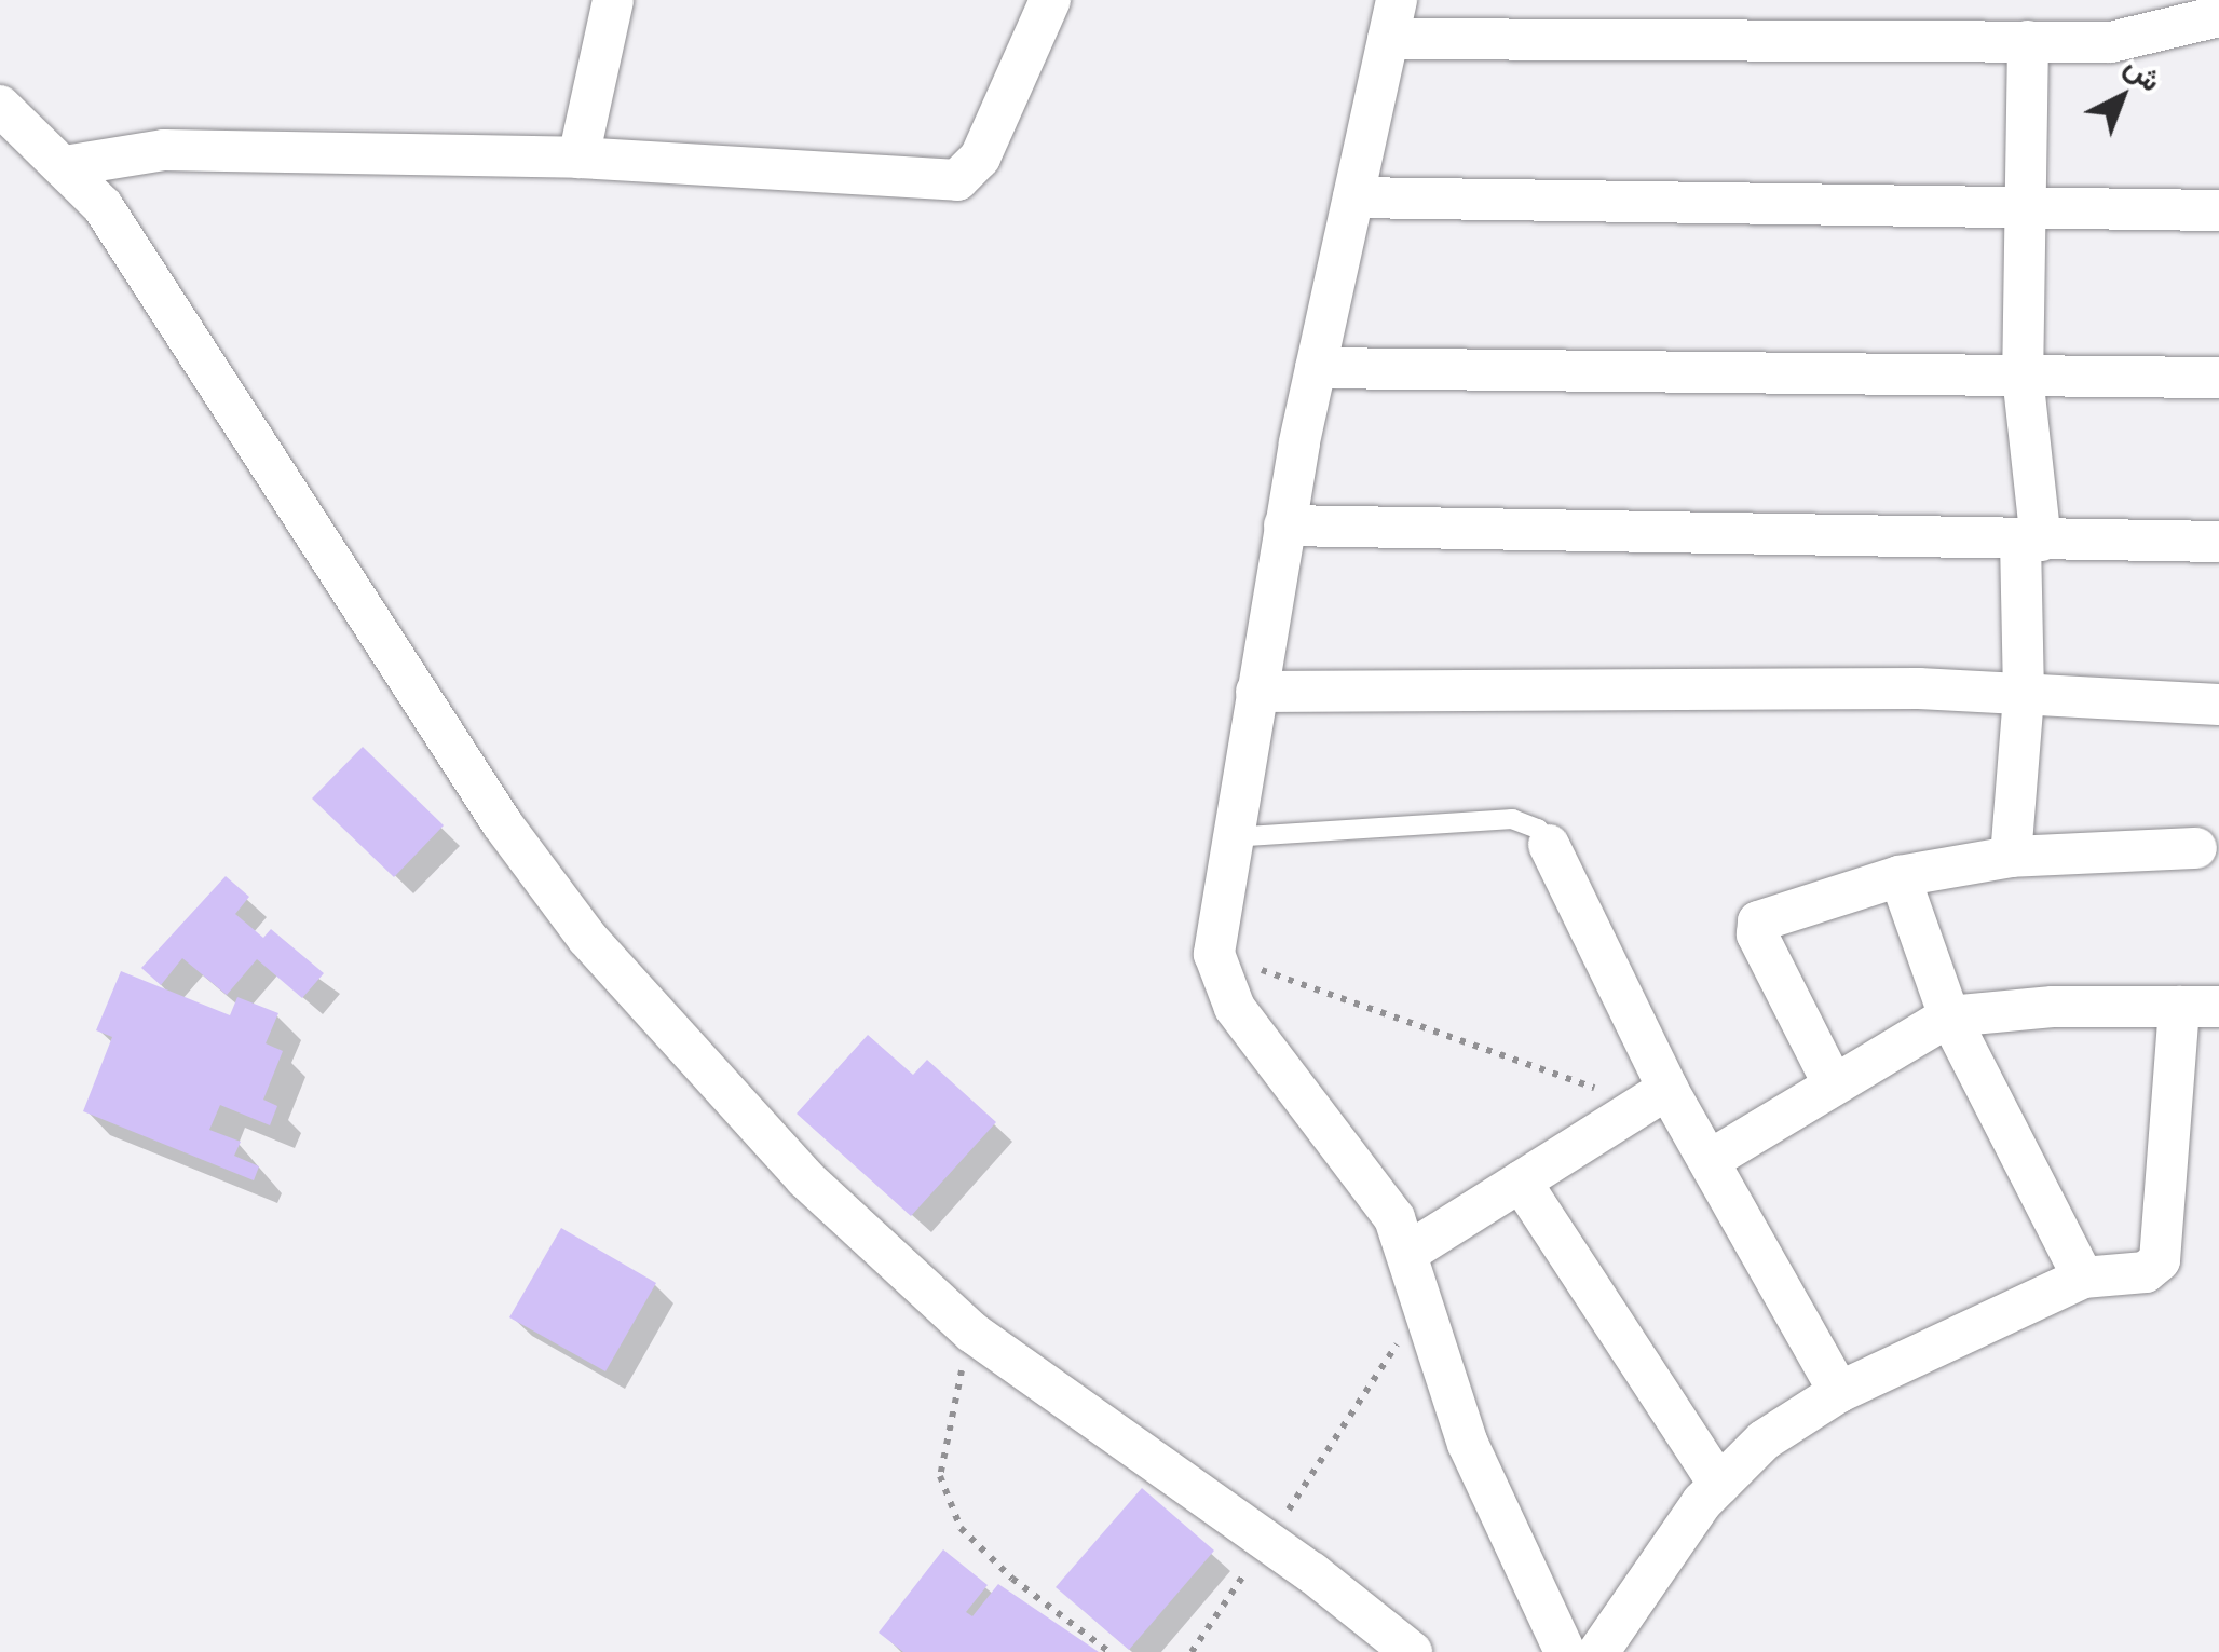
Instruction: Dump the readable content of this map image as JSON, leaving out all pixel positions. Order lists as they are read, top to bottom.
{
  "north": "top right"
}
